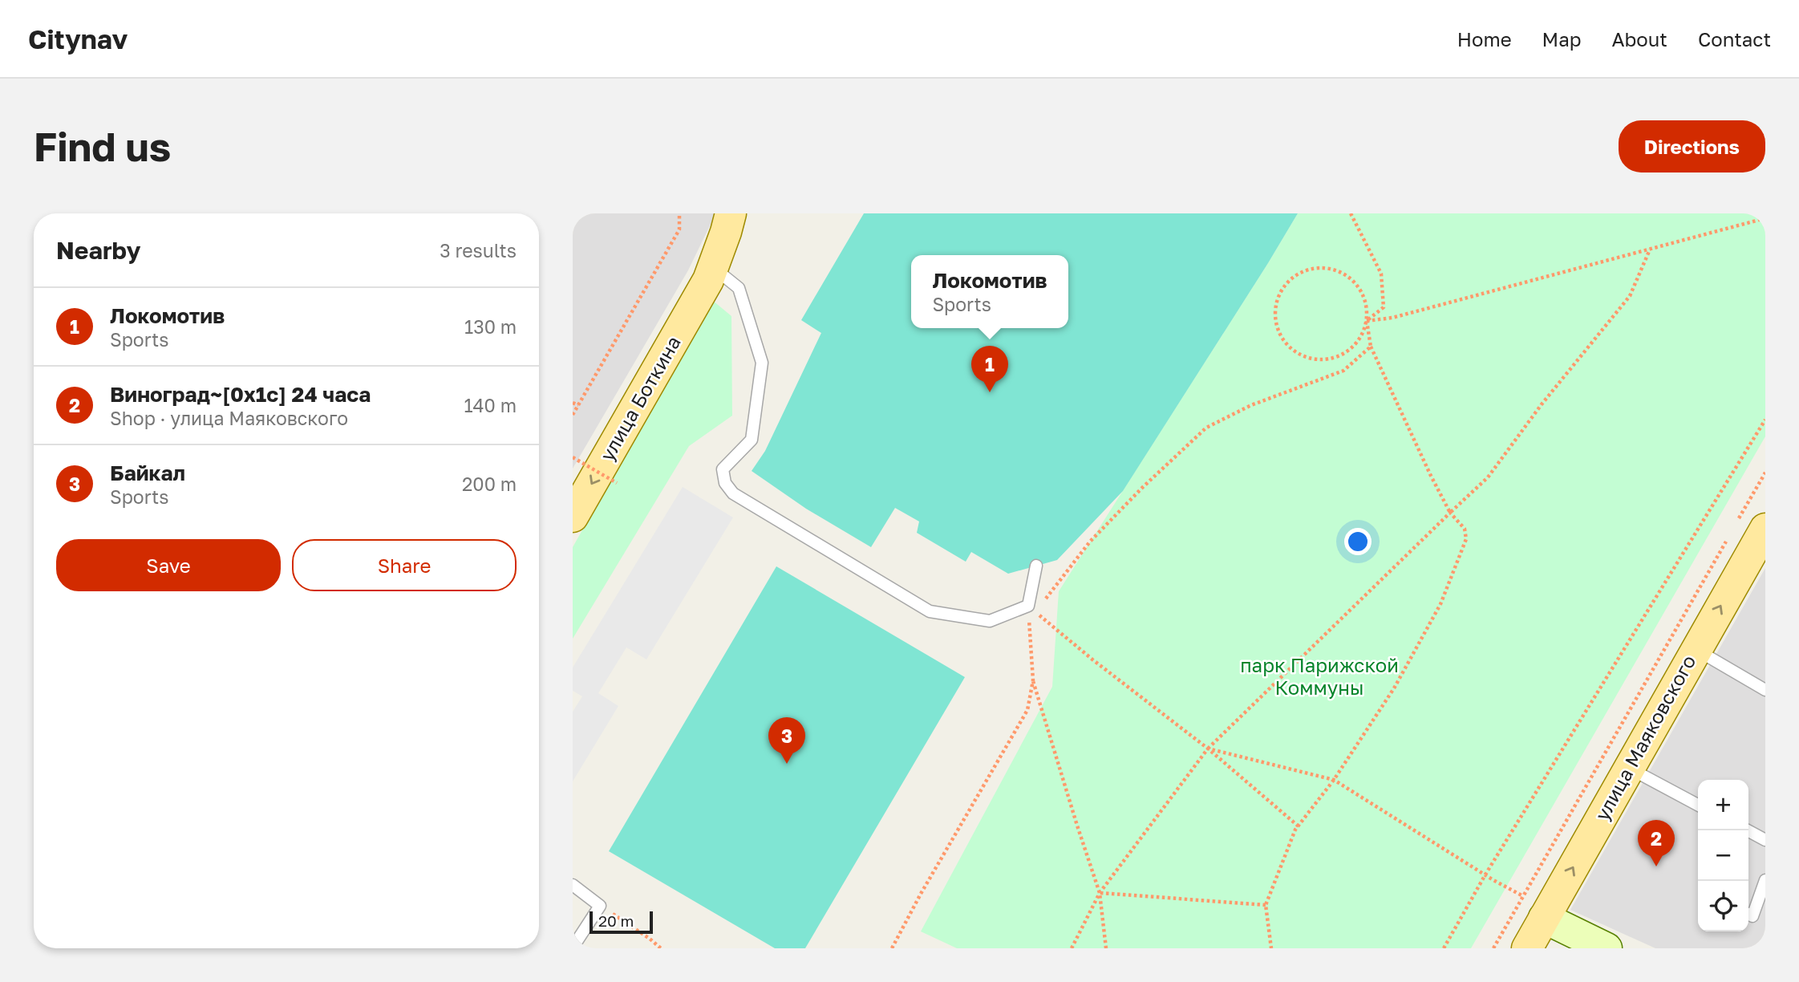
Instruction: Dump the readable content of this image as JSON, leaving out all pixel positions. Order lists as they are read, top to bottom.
{
  "streets": {
    "main road": ["улица Боткина", "улица Маяковского"]
  },
  "one_way": ["улица Боткина", "улица Маяковского"],
  "parks": ["парк Парижской Коммуны"],
  "scale_bar": "20 m",
  "page": {
    "header": "Citynav",
    "nav": [
      "Home",
      "Map",
      "About",
      "Contact"
    ],
    "buttons": [
      "Directions",
      ["Save", "Share"]
    ],
    "title": "Find us",
    "heading": ["Nearby", "3 results"],
    "popup": ["Локомотив", "Sports"],
    "list": [
      {
        "mark": "1",
        "name": "Локомотив",
        "note": "Sports",
        "value": "130 m"
      },
      {
        "mark": "2",
        "name": "Виноград~[0x1c] 24 часа",
        "note": "Shop · улица Маяковского",
        "value": "140 m"
      },
      {
        "mark": "3",
        "name": "Байкал",
        "note": "Sports",
        "value": "200 m"
      }
    ],
    "pins": ["1", "3", "2"],
    "map_buttons": ["+", "−"],
    "scale": "20 m"
  }
}
